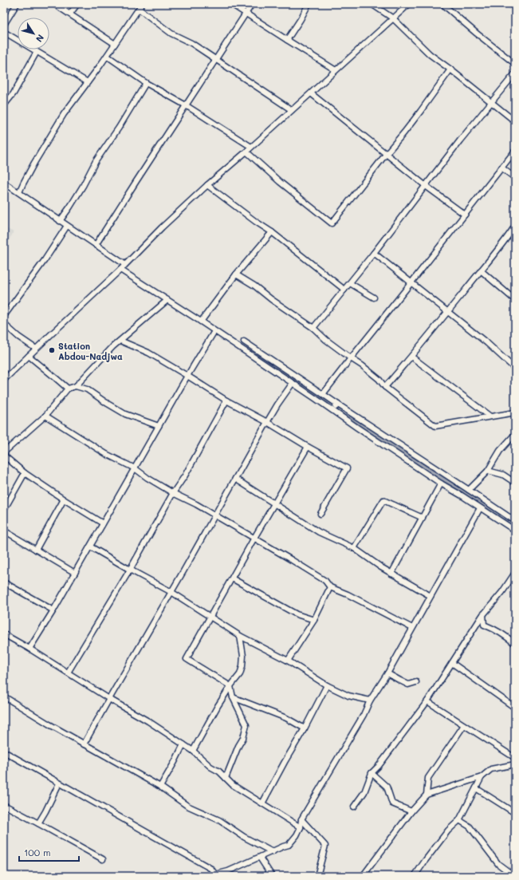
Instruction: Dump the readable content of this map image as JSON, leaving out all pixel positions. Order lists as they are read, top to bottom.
{
  "places": ["Station Abdou-Nadjwa"],
  "scale_bar": "100 m",
  "north": "bottom right"
}
